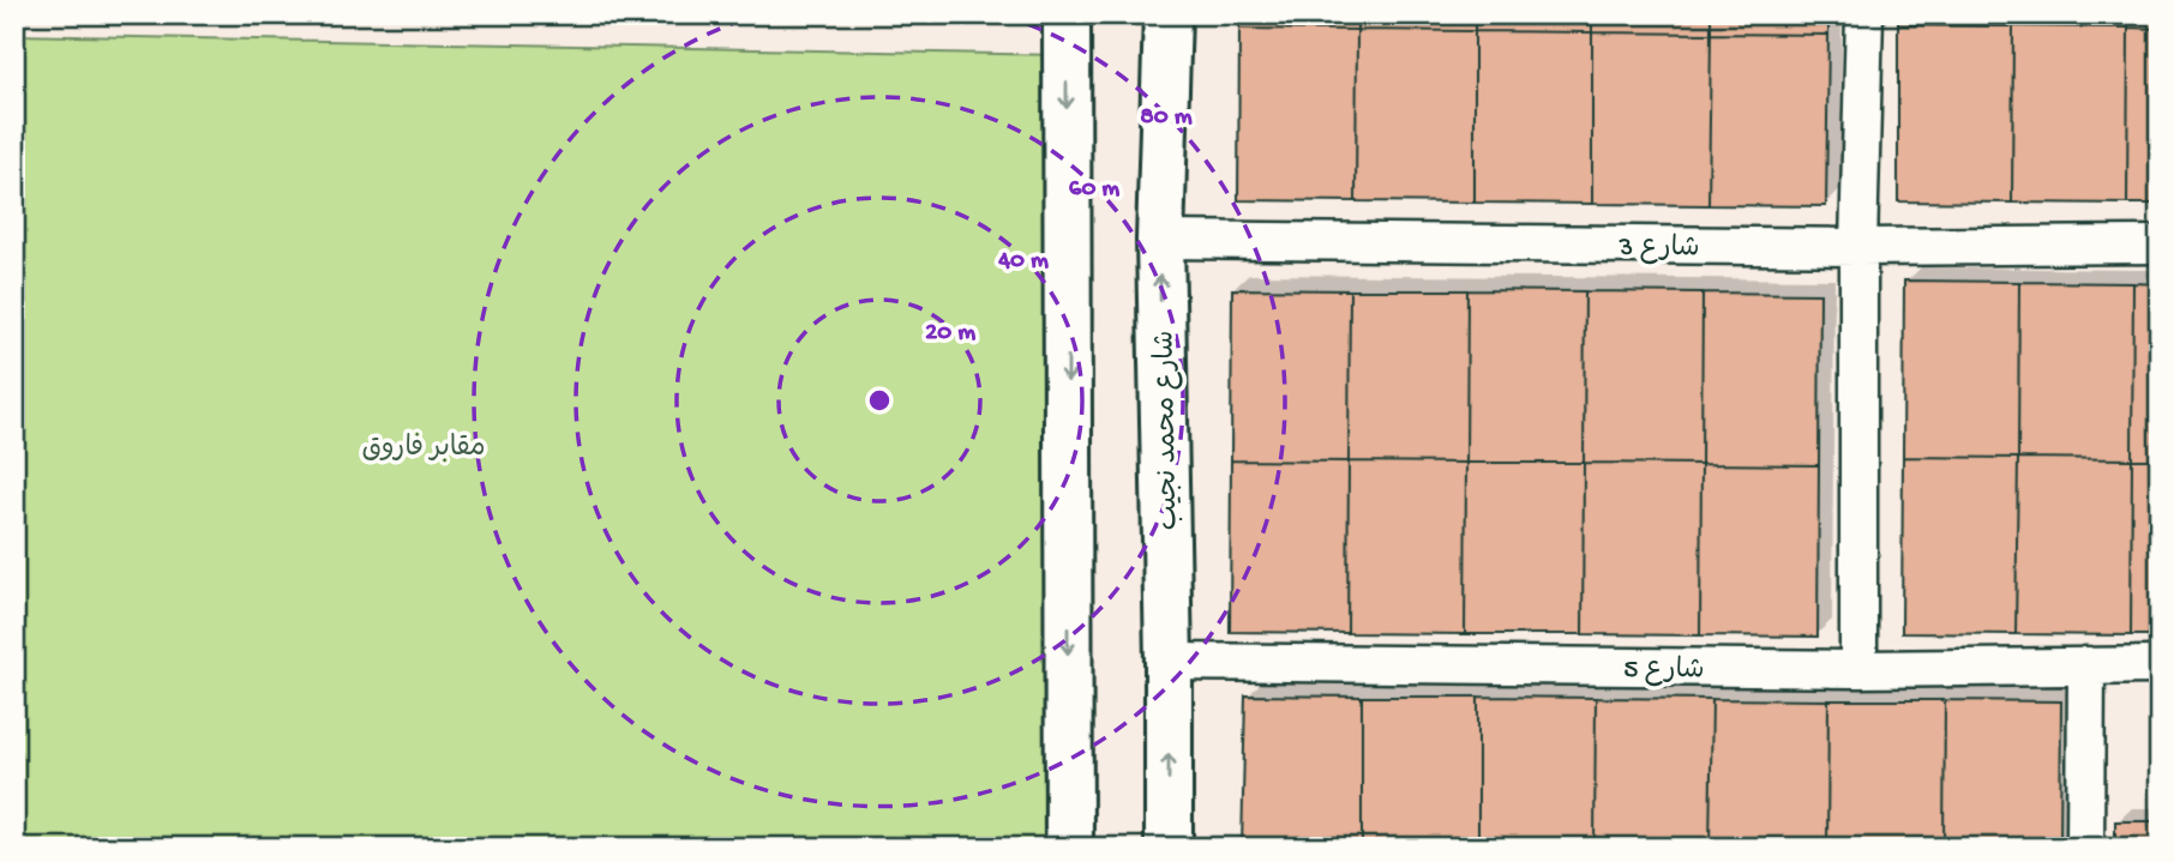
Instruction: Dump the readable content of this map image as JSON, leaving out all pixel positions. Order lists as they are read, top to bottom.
{
  "streets": {
    "main road": ["شارع محمد نجيب"],
    "street": ["شارع 3", "شارع 5"]
  },
  "crossings": [
    ["شارع 3", "شارع محمد نجيب"],
    ["شارع محمد نجيب", "شارع 5"]
  ],
  "parks": ["مقابر فاروق"],
  "rings": [
    "80 m",
    "60 m",
    "40 m",
    "20 m"
  ]
}
